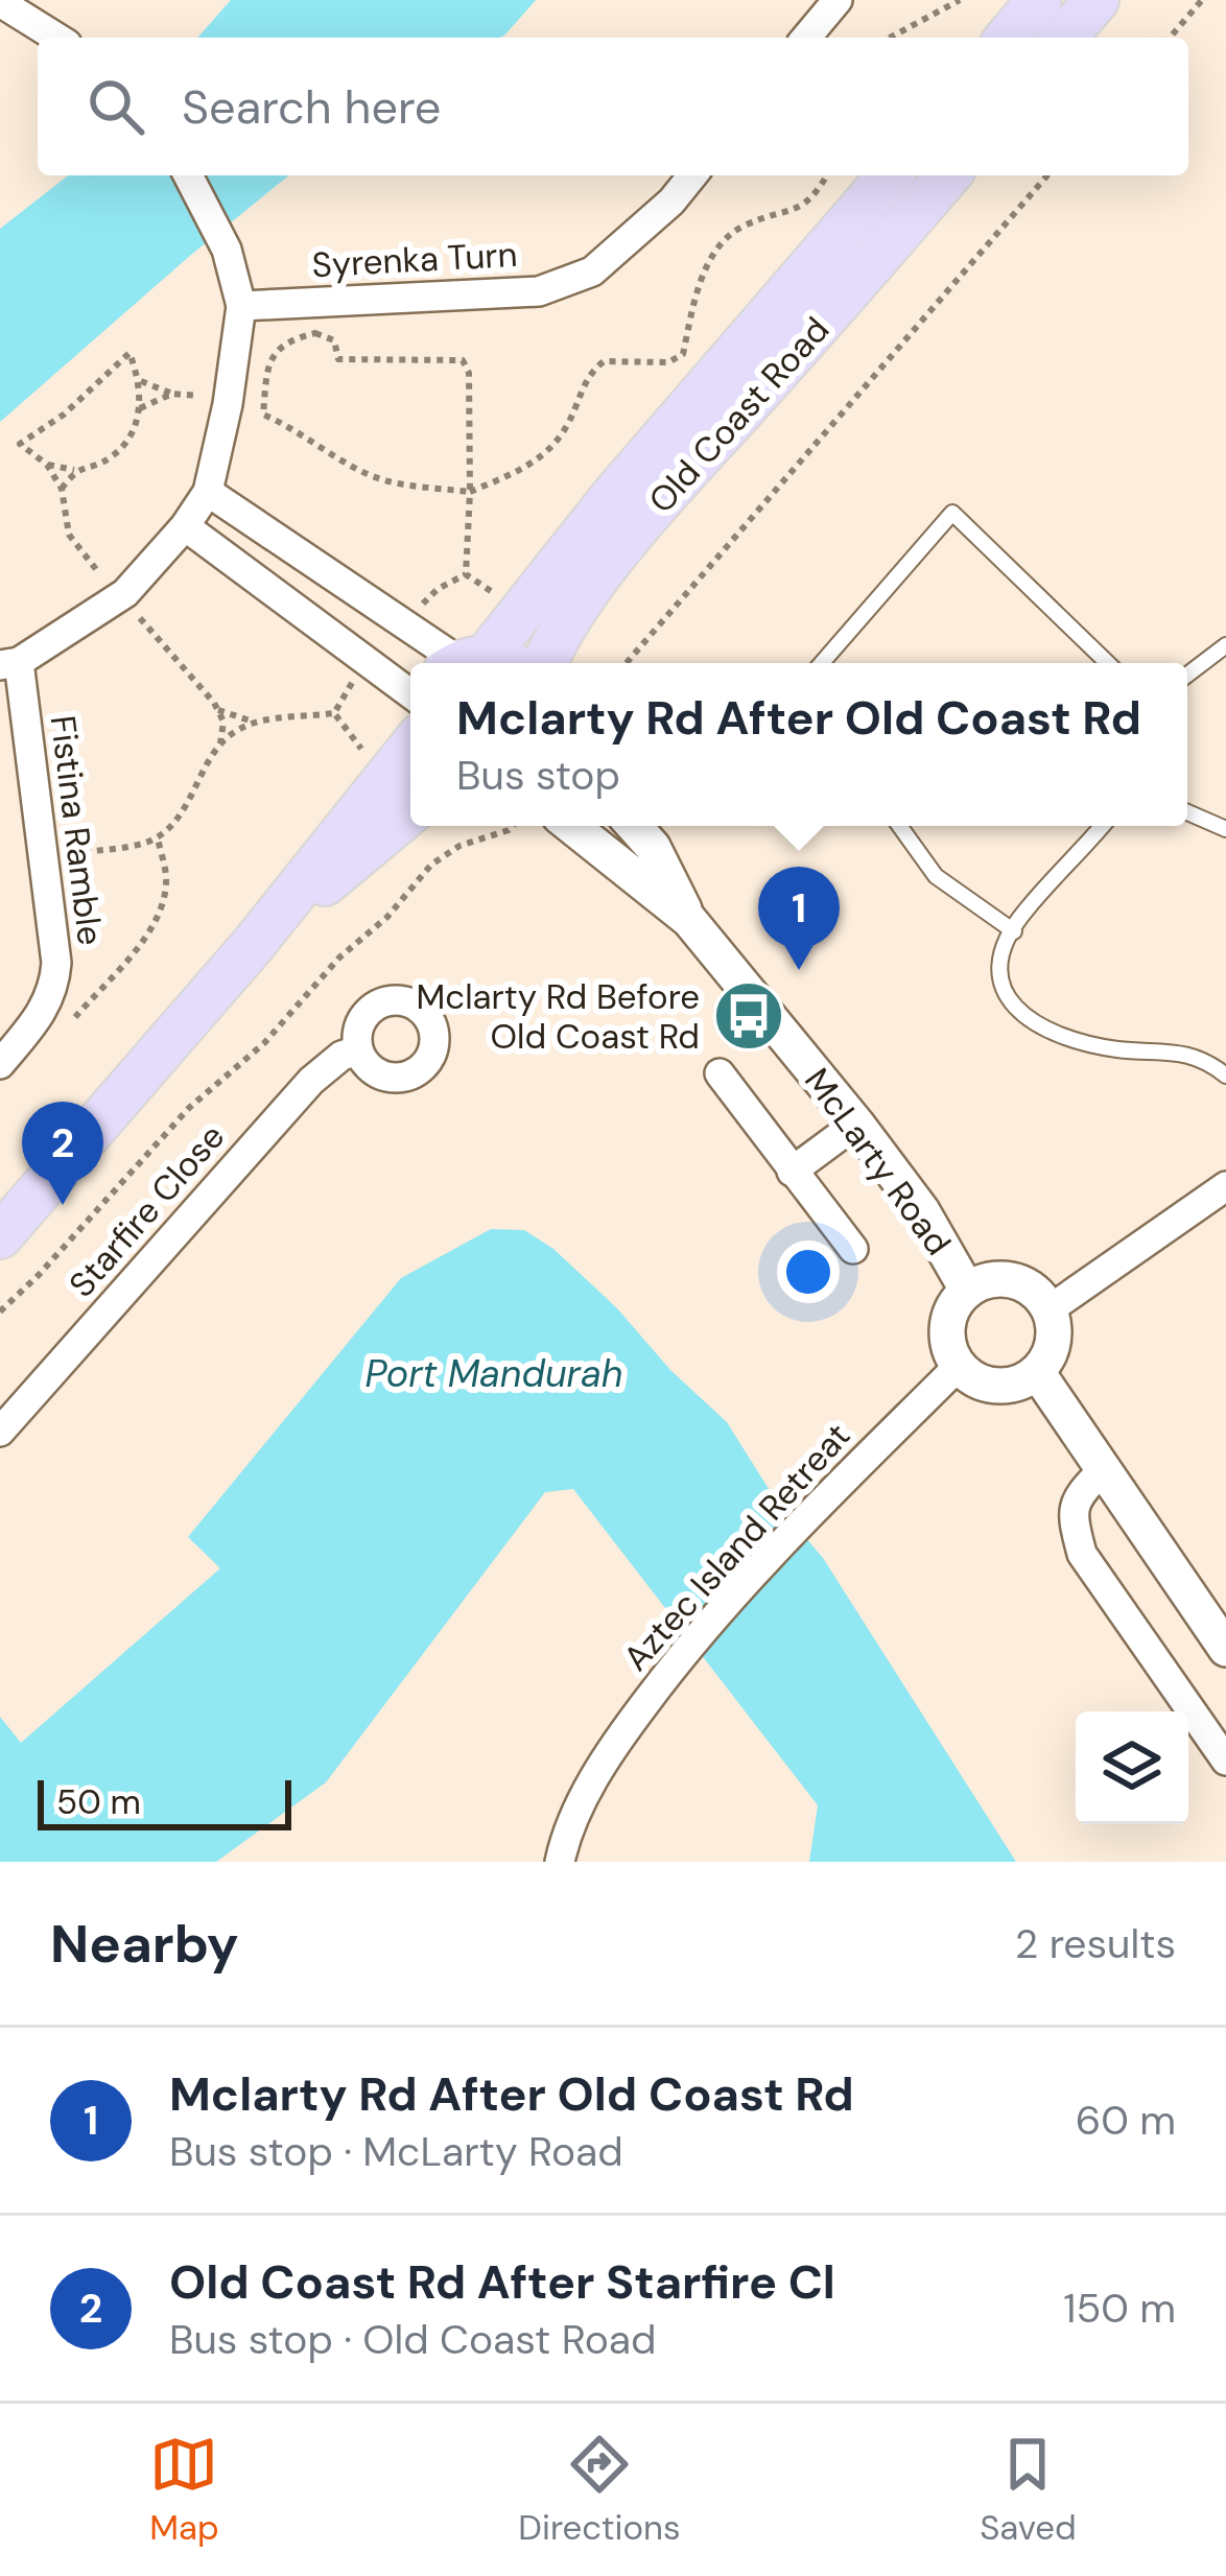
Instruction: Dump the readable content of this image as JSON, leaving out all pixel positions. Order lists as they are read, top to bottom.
{
  "streets": {
    "main road": ["Old Coast Road"],
    "street": [
      "Syrenka Turn",
      "Fistina Ramble",
      "McLarty Road",
      "Starfire Close",
      "Aztec Island Retreat"
    ]
  },
  "crossings": [
    ["McLarty Road", "Aztec Island Retreat"]
  ],
  "water": ["Port Mandurah"],
  "places": {
    "bus stop": ["Mclarty Rd Before Old Coast Rd"]
  },
  "scale_bar": "50 m",
  "page": {
    "search": "Search here",
    "popup": ["Mclarty Rd After Old Coast Rd", "Bus stop"],
    "pins": ["1", "2"],
    "scale": "50 m",
    "heading": ["Nearby", "2 results"],
    "list": [
      {
        "mark": "1",
        "name": "Mclarty Rd After Old Coast Rd",
        "note": "Bus stop · McLarty Road",
        "value": "60 m"
      },
      {
        "mark": "2",
        "name": "Old Coast Rd After Starfire Cl",
        "note": "Bus stop · Old Coast Road",
        "value": "150 m"
      }
    ],
    "nav": ["Map", "Directions", "Saved"]
  }
}
